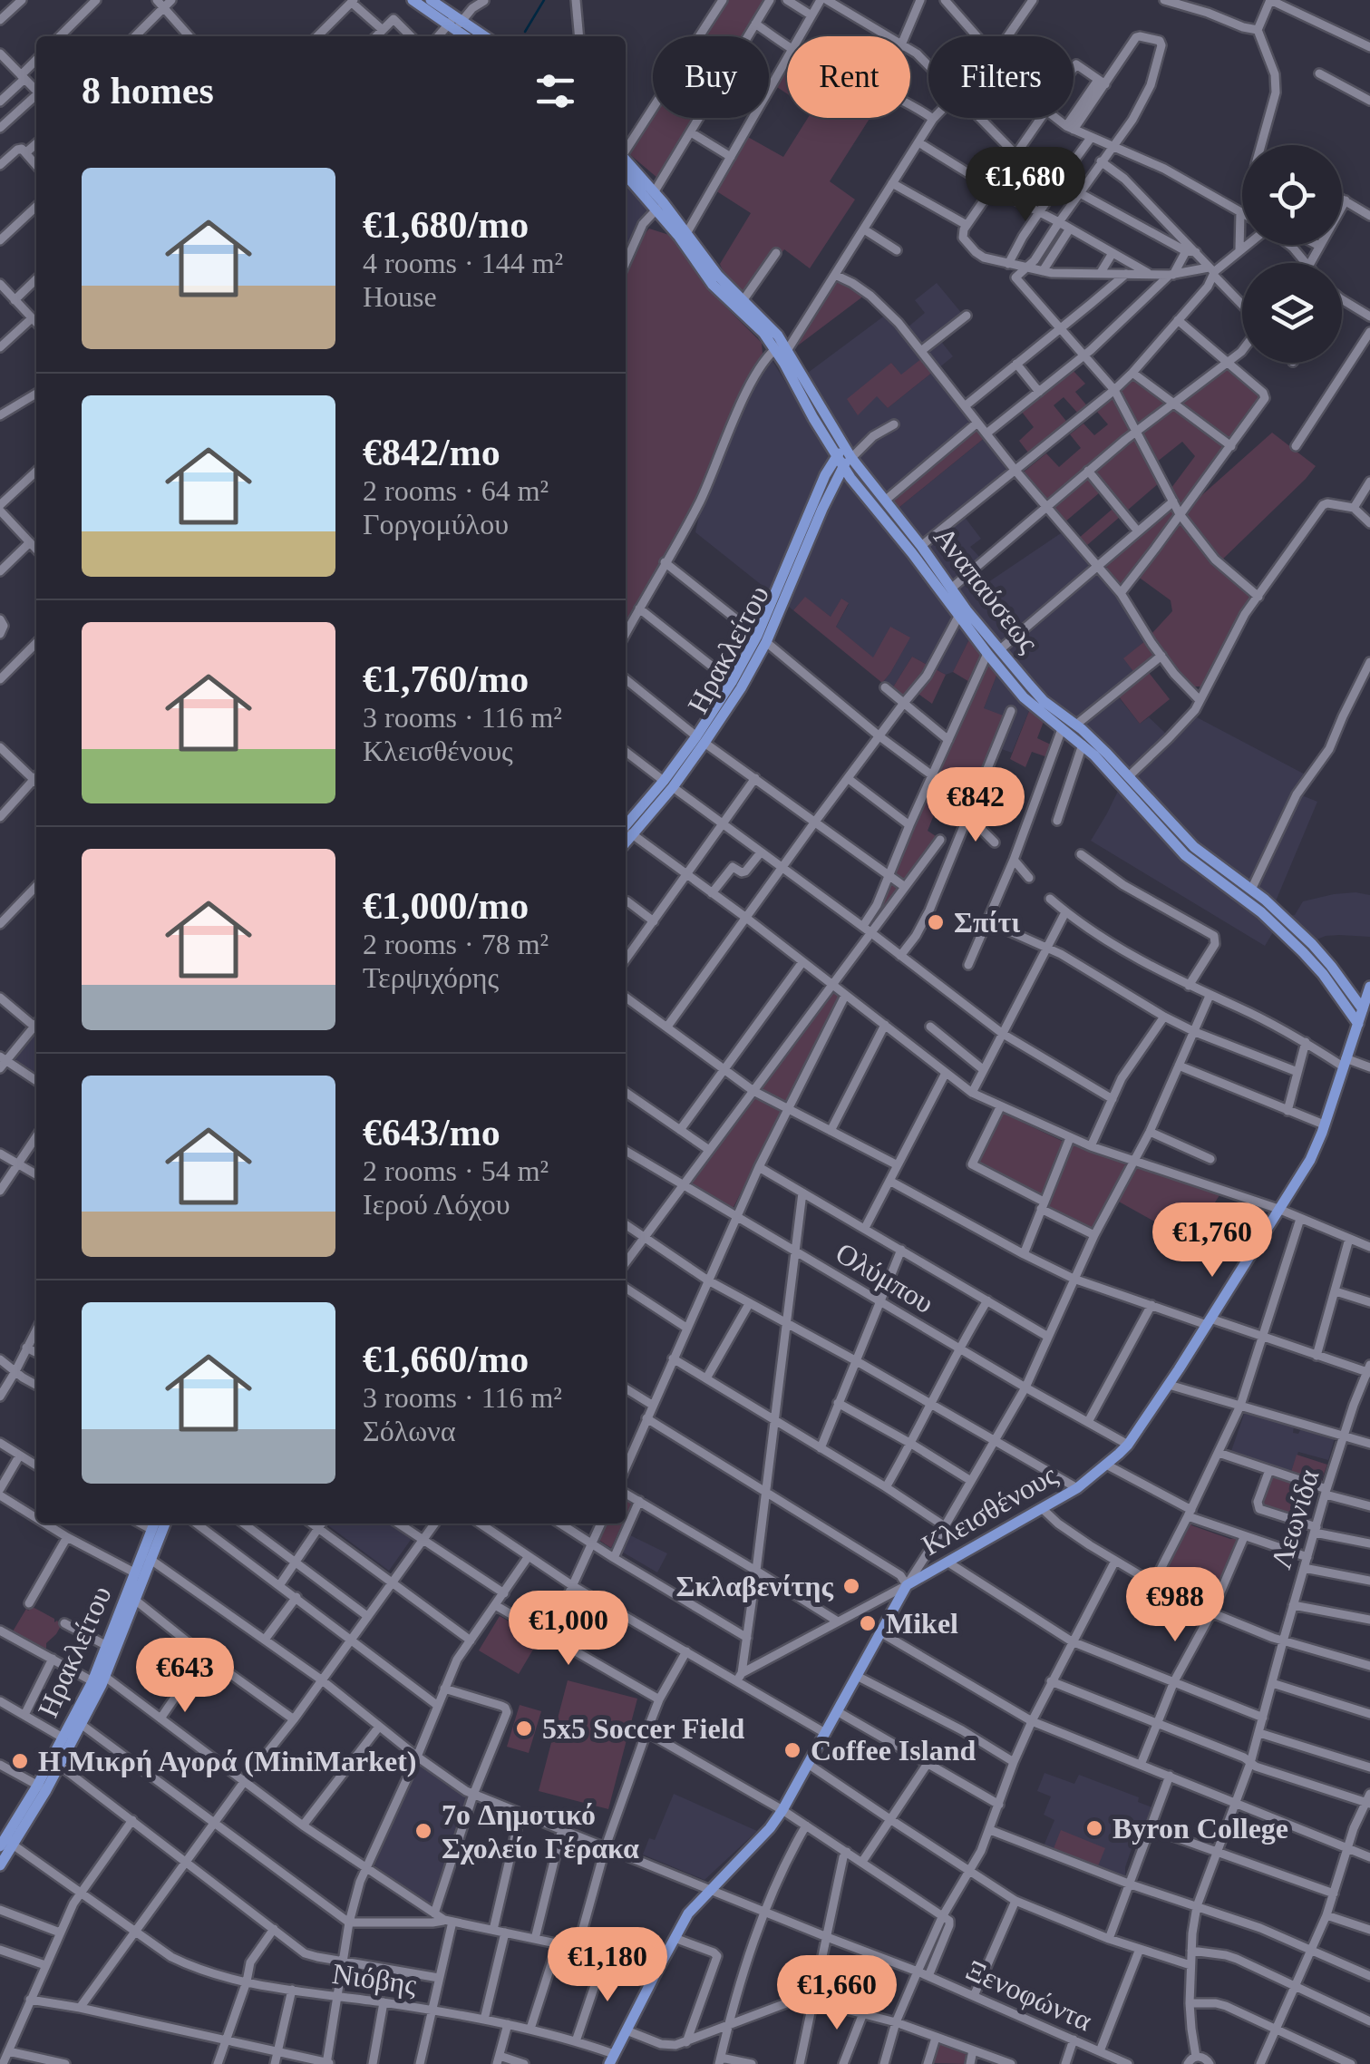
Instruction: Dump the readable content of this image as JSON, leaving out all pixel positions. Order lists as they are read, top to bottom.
{
  "streets": {
    "main road": ["Αναπαύσεως", "Ηρακλείτου", "Κλεισθένους"],
    "street": [
      "Ολύμπου",
      "Λεωνίδα",
      "Νιόβης",
      "Ξενοφώντα"
    ]
  },
  "crossings": [
    ["Αναπαύσεως", "Ηρακλείτου"],
    ["Αναπαύσεως", "Κλεισθένους"],
    ["Ηρακλείτου", "Νιόβης"],
    ["Ηρακλείτου", "Ξενοφώντα"],
    ["Ολύμπου", "Κλεισθένους"],
    ["Κλεισθένους", "Νιόβης"],
    ["Κλεισθένους", "Ξενοφώντα"]
  ],
  "places": [
    "Σπίτι",
    "Σκλαβενίτης",
    "Mikel",
    "5x5 Soccer Field",
    "Coffee Island",
    "Η Μικρή Αγορά (MiniMarket)",
    "Byron College",
    "7o Δημοτικό Σχολείο Γέρακα"
  ],
  "page": {
    "chip": ["Buy", "Rent", "Filters"],
    "heading": "8 homes",
    "list": [
      {
        "name": "€1,680/mo",
        "note": "4 rooms · 144 m² · House"
      },
      {
        "name": "€842/mo",
        "note": "2 rooms · 64 m² · Γοργομύλου"
      },
      {
        "name": "€1,760/mo",
        "note": "3 rooms · 116 m² · Κλεισθένους"
      },
      {
        "name": "€1,000/mo",
        "note": "2 rooms · 78 m² · Τερψιχόρης"
      },
      {
        "name": "€643/mo",
        "note": "2 rooms · 54 m² · Ιερού Λόχου"
      },
      {
        "name": "€1,660/mo",
        "note": "3 rooms · 116 m² · Σόλωνα"
      }
    ],
    "price": [
      "€1,680",
      "€842",
      "€1,760",
      "€988",
      "€1,000",
      "€643",
      "€1,180",
      "€1,660"
    ]
  }
}
